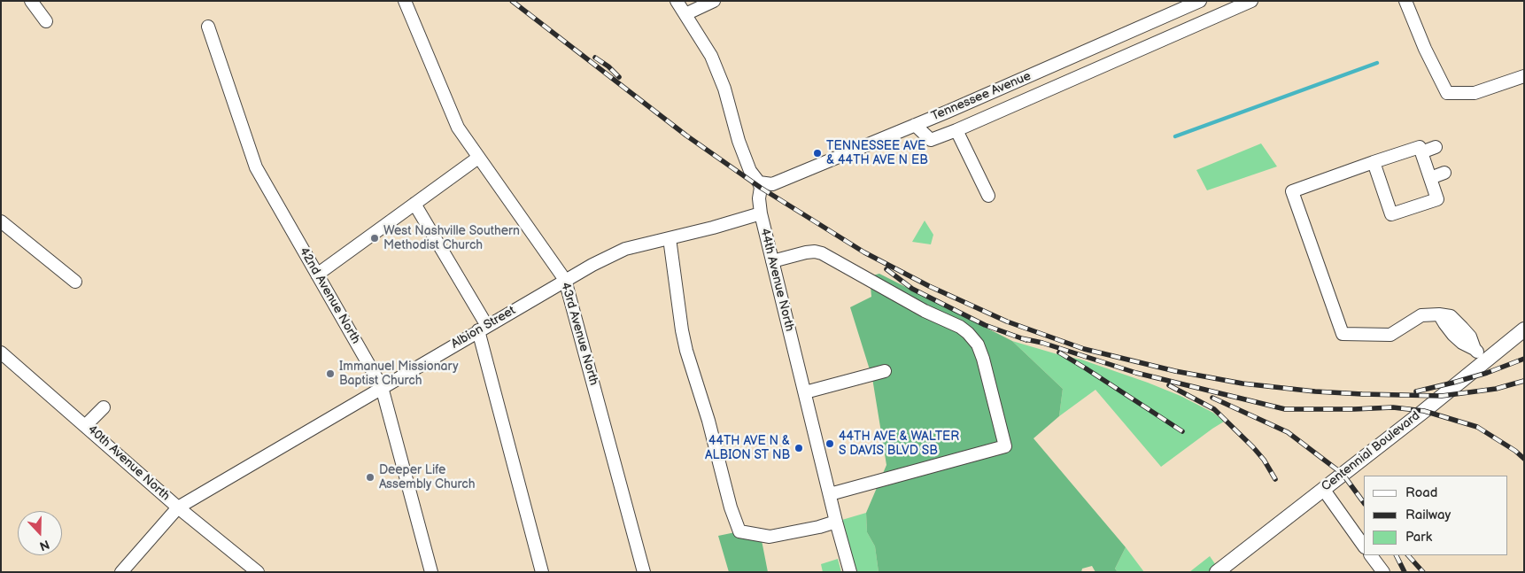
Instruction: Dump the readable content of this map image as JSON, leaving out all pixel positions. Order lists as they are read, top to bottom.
{
  "streets": {
    "main road": ["Centennial Boulevard"],
    "street": [
      "Tennessee Avenue",
      "44th Avenue North",
      "42nd Avenue North",
      "Albion Street",
      "43rd Avenue North",
      "40th Avenue North"
    ]
  },
  "crossings": [
    ["Tennessee Avenue", "44th Avenue North"],
    ["44th Avenue North", "Albion Street"],
    ["42nd Avenue North", "Albion Street"],
    ["Albion Street", "43rd Avenue North"],
    ["Albion Street", "40th Avenue North"]
  ],
  "places": [
    "TENNESSEE AVE & 44TH AVE N EB",
    "West Nashville Southern Methodist Church",
    "Immanuel Missionary Baptist Church",
    "44TH AVE & WALTER S DAVIS BLVD SB",
    "44TH AVE N & ALBION ST NB",
    "Deeper Life Assembly Church"
  ],
  "legend": ["Road", "Railway", "Park"],
  "north": "bottom"
}
